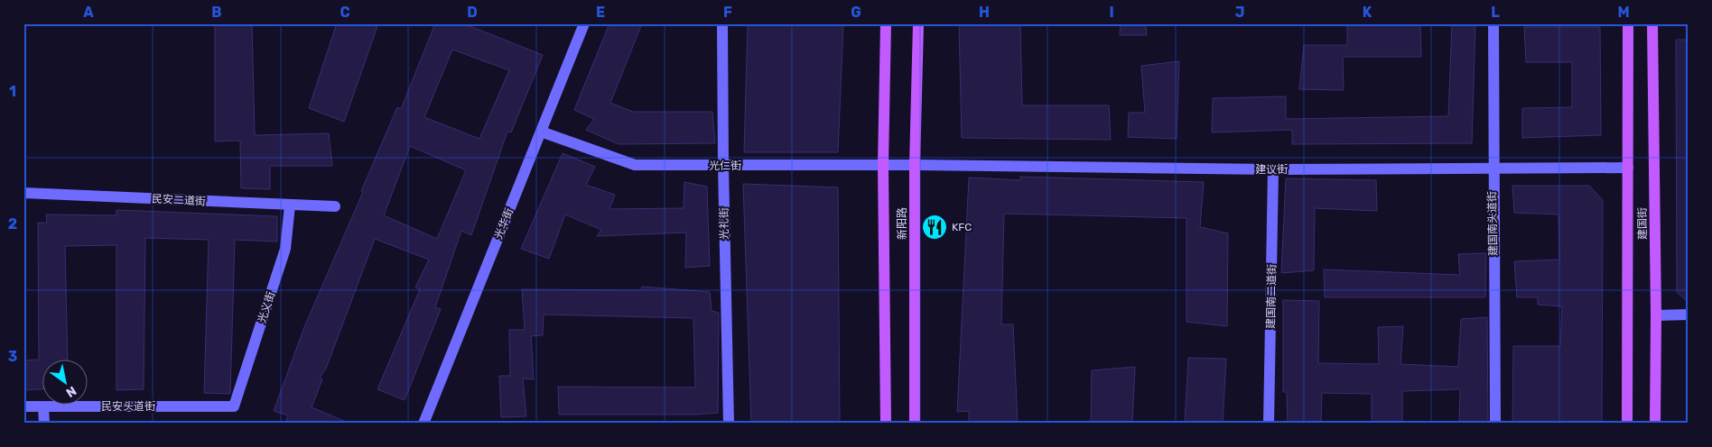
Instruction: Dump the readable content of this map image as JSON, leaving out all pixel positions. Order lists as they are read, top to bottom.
{
  "streets": {
    "main road": ["新阳路", "建国街"],
    "street": [
      "光仁街",
      "建议街",
      "民安二道街",
      "光华街",
      "光礼街",
      "建国南头道街",
      "建国南二道街",
      "光义街",
      "民安头道街"
    ]
  },
  "crossings": [
    ["光仁街", "建议街"],
    ["光仁街", "光华街"],
    ["光仁街", "光礼街"],
    ["光仁街", "新阳路"],
    ["建议街", "新阳路"],
    ["建议街", "建国南头道街"],
    ["建议街", "建国街"],
    ["建议街", "建国南二道街"],
    ["民安二道街", "光义街"],
    ["光义街", "民安头道街"]
  ],
  "places": {
    "restaurant": ["KFC"]
  },
  "north": "bottom right",
  "grid": {
    "columns": [
      "A",
      "B",
      "C",
      "D",
      "E",
      "F",
      "G",
      "H",
      "I",
      "J",
      "K",
      "L",
      "M"
    ],
    "rows": ["1", "2", "3"]
  }
}
